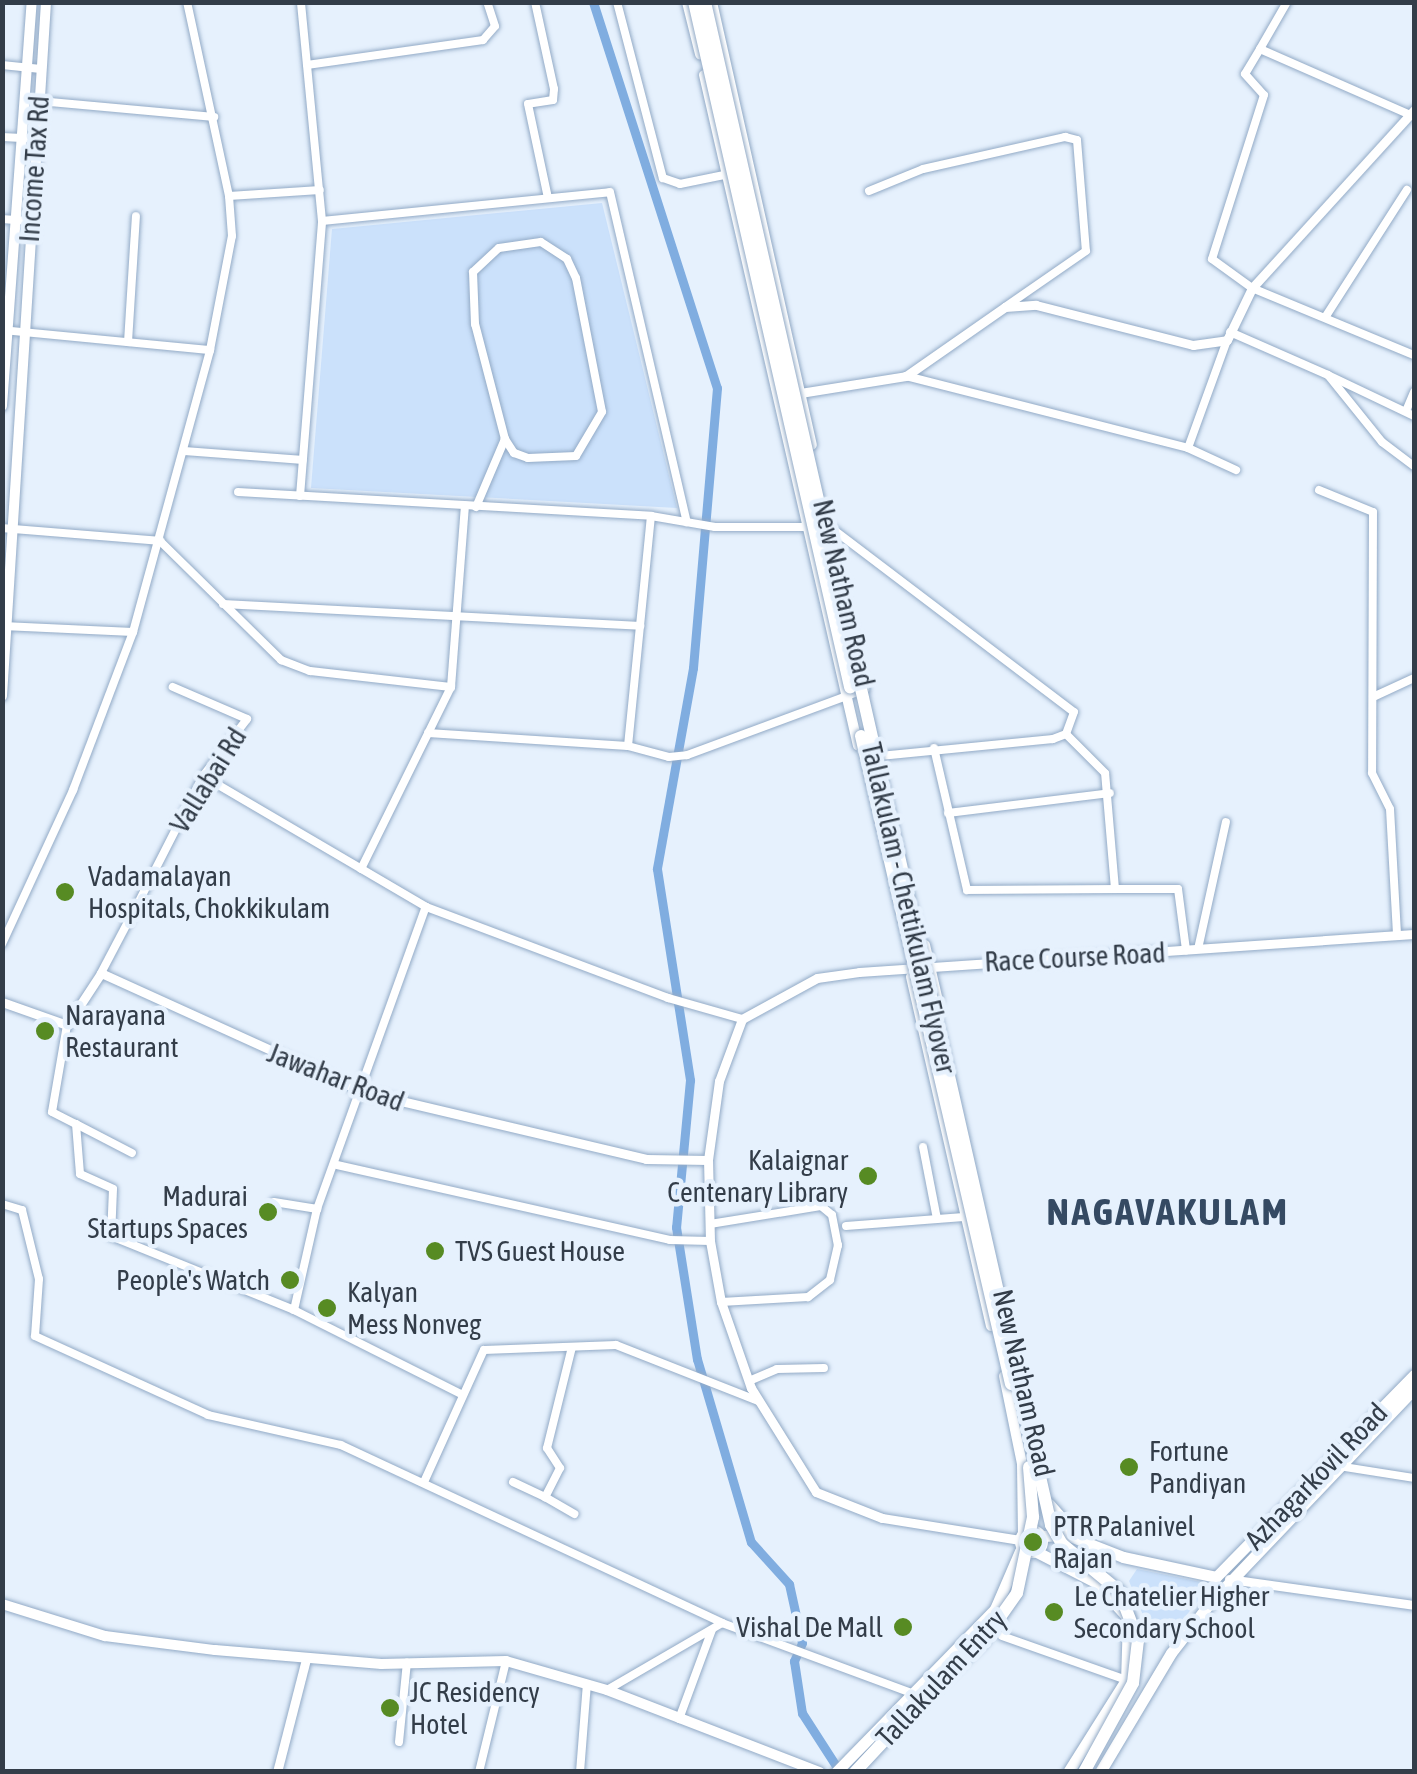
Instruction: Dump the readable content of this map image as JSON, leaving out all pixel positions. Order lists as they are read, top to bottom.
{
  "streets": {
    "highway": ["Tallakulam - Chettikulam Flyover", "Tallakulam Entry"],
    "main road": ["Income Tax Rd", "New Natham Road", "Azhagarkovil Road"],
    "street": ["Vallabai Rd", "Race Course Road", "Jawahar Road"]
  },
  "crossings": [
    ["New Natham Road", "Tallakulam - Chettikulam Flyover"],
    ["New Natham Road", "Race Course Road"],
    ["Vallabai Rd", "Jawahar Road"],
    ["Tallakulam - Chettikulam Flyover", "Tallakulam Entry"]
  ],
  "districts": ["NAGAVAKULAM"],
  "places": [
    "Vadamalayan Hospitals, Chokkikulam",
    "Narayana Restaurant",
    "Kalaignar Centenary Library",
    "Madurai Startups Spaces",
    "TVS Guest House",
    "People's Watch",
    "Kalyan Mess Nonveg",
    "Fortune Pandiyan",
    "PTR Palanivel Rajan",
    "Le Chatelier Higher Secondary School",
    "Vishal De Mall",
    "JC Residency Hotel"
  ]
}
